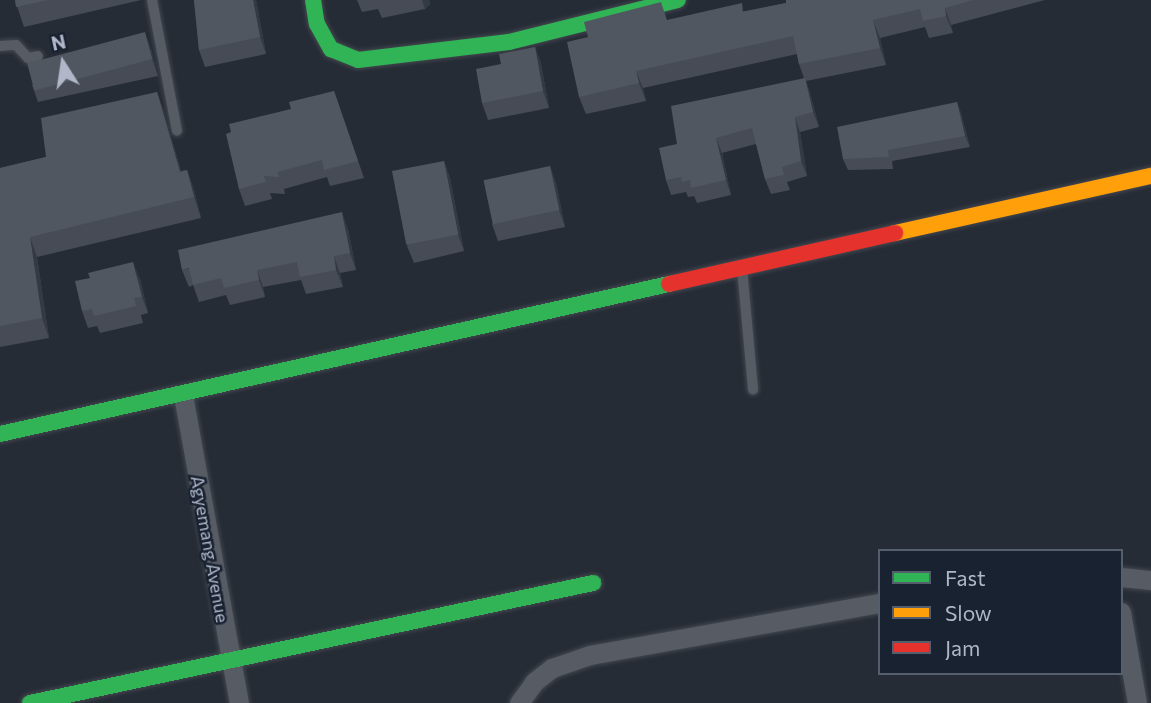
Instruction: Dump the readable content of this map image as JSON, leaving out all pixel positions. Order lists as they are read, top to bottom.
{
  "streets": {
    "street": ["Agyemang Avenue"]
  },
  "legend": ["Fast", "Slow", "Jam"],
  "north": "top"
}
